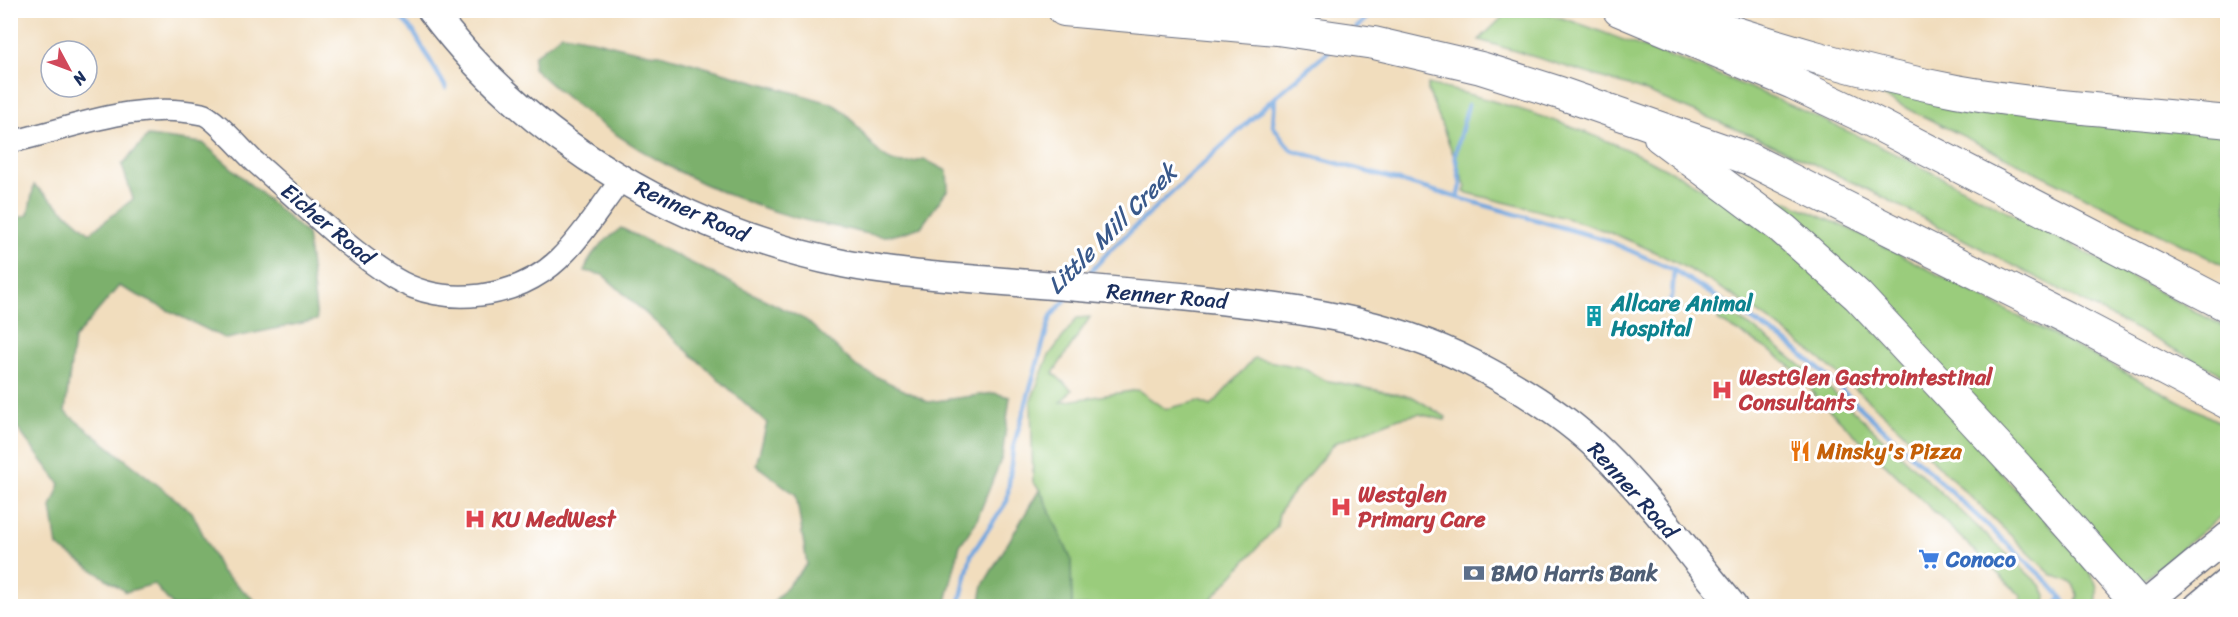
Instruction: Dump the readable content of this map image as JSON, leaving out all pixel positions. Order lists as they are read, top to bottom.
{
  "streets": {
    "main road": ["Renner Road"],
    "street": ["Eicher Road"]
  },
  "crossings": [
    ["Renner Road", "Eicher Road"]
  ],
  "water": ["Little Mill Creek"],
  "places": {
    "building": ["Allcare Animal Hospital"],
    "hospital": ["WestGlen Gastrointestinal Consultants", "Westglen Primary Care", "KU MedWest"],
    "restaurant": ["Minsky's Pizza"],
    "supermarket": ["Conoco"],
    "bank": ["BMO Harris Bank"]
  },
  "north": "bottom right"
}
